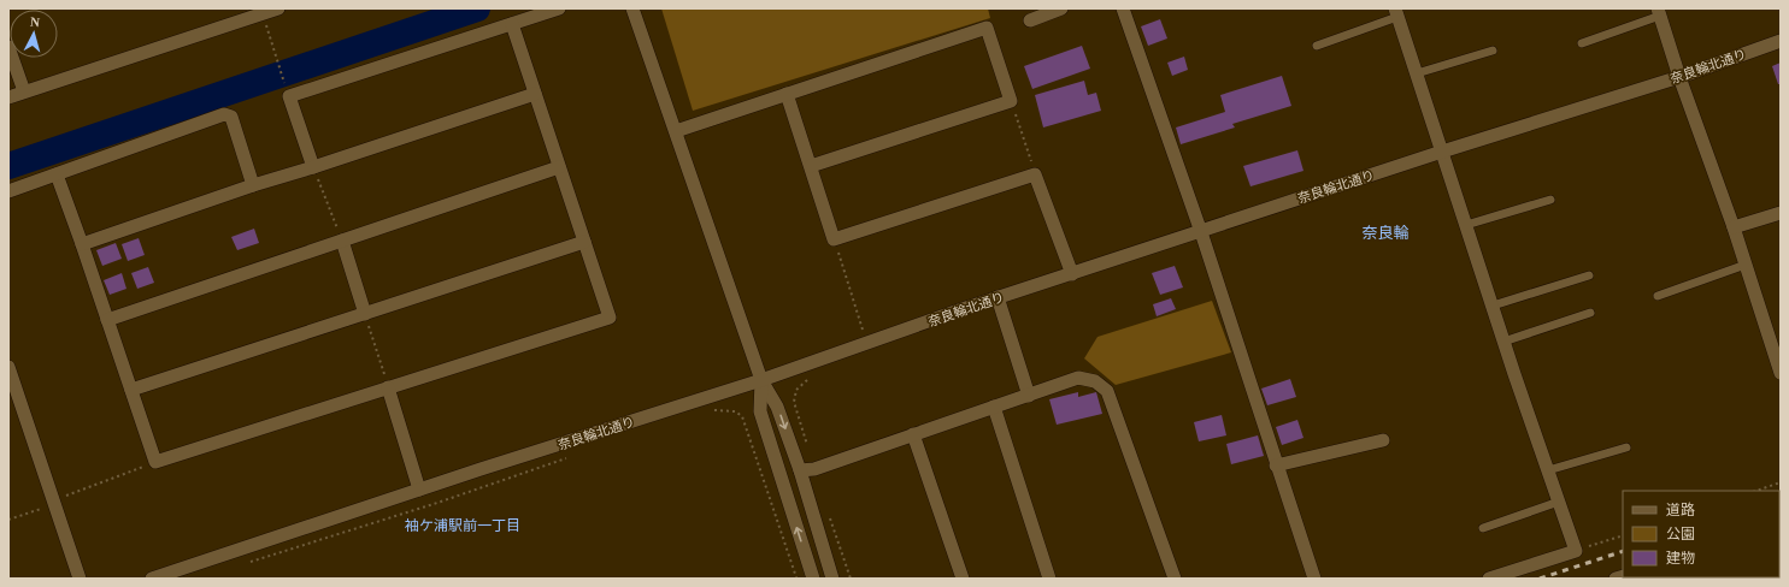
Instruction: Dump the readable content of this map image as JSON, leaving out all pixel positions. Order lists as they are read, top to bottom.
{
  "streets": {
    "street": ["奈良輪北通り"]
  },
  "districts": ["奈良輪", "袖ケ浦駅前一丁目"],
  "legend": ["道路", "公園", "建物"],
  "north": "top"
}
